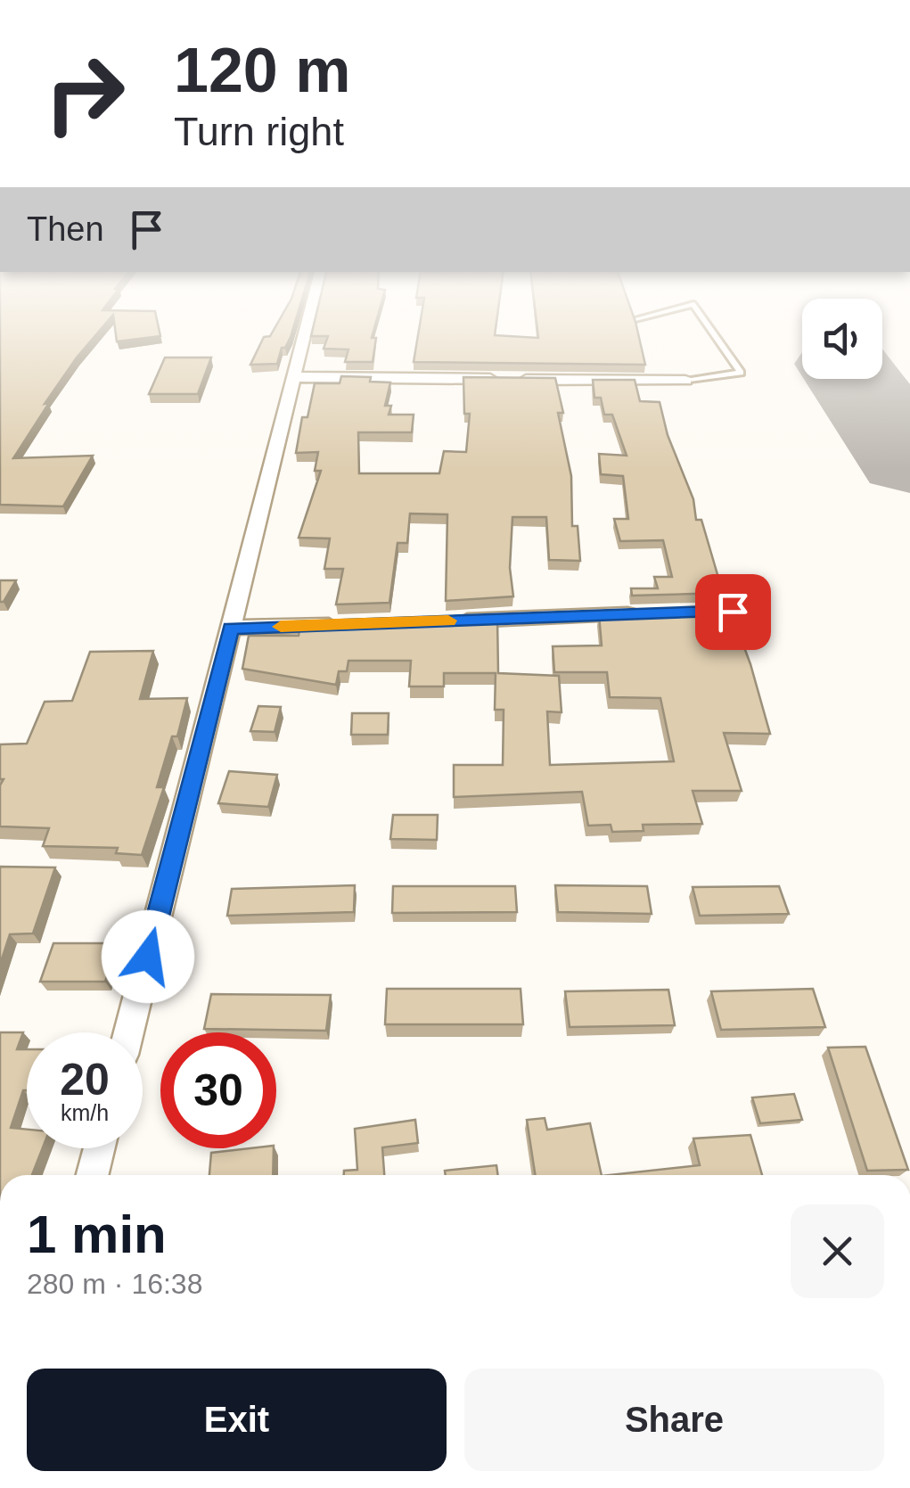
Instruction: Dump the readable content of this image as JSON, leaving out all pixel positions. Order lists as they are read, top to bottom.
{
  "page": {
    "turn": ["120 m", "Turn right"],
    "then": "Then",
    "speed": "20 km/h",
    "limit": "30",
    "heading": ["1 min", "280 m · 16:38"],
    "buttons": ["Exit", "Share"]
  }
}
